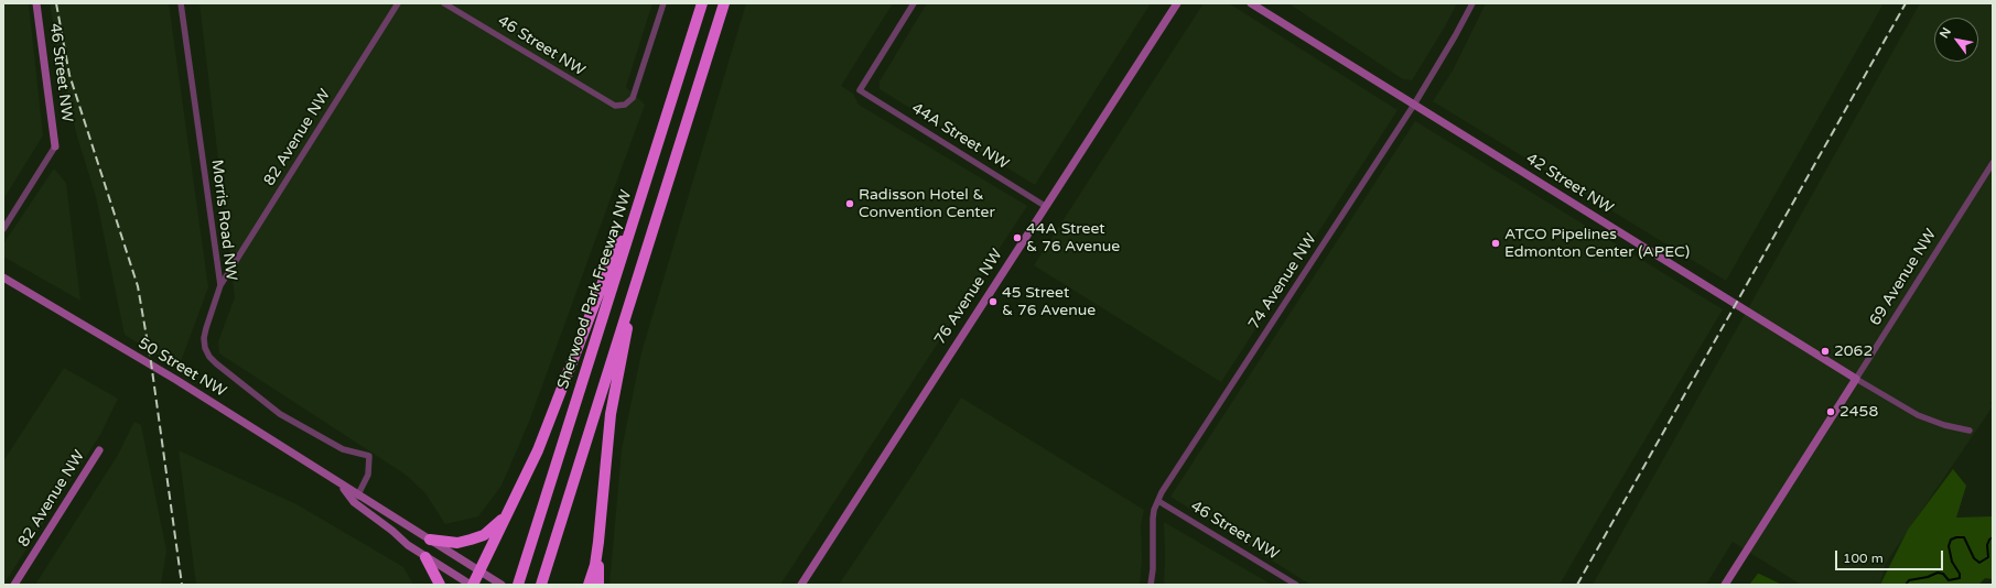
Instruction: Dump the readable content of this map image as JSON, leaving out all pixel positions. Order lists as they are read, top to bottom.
{
  "streets": {
    "highway": ["Sherwood Park Freeway NW"],
    "street": [
      "46 Street NW",
      "44A Street NW",
      "82 Avenue NW",
      "42 Street NW",
      "Morris Road NW",
      "69 Avenue NW",
      "74 Avenue NW",
      "76 Avenue NW",
      "50 Street NW"
    ]
  },
  "crossings": [
    ["46 Street NW", "74 Avenue NW"],
    ["44A Street NW", "76 Avenue NW"],
    ["82 Avenue NW", "Morris Road NW"],
    ["42 Street NW", "69 Avenue NW"],
    ["42 Street NW", "74 Avenue NW"],
    ["Morris Road NW", "50 Street NW"]
  ],
  "places": [
    "Radisson Hotel & Convention Center",
    "44A Street & 76 Avenue",
    "ATCO Pipelines Edmonton Center (APEC)",
    "45 Street & 76 Avenue",
    "2062",
    "2458"
  ],
  "scale_bar": "100 m",
  "north": "top left"
}
